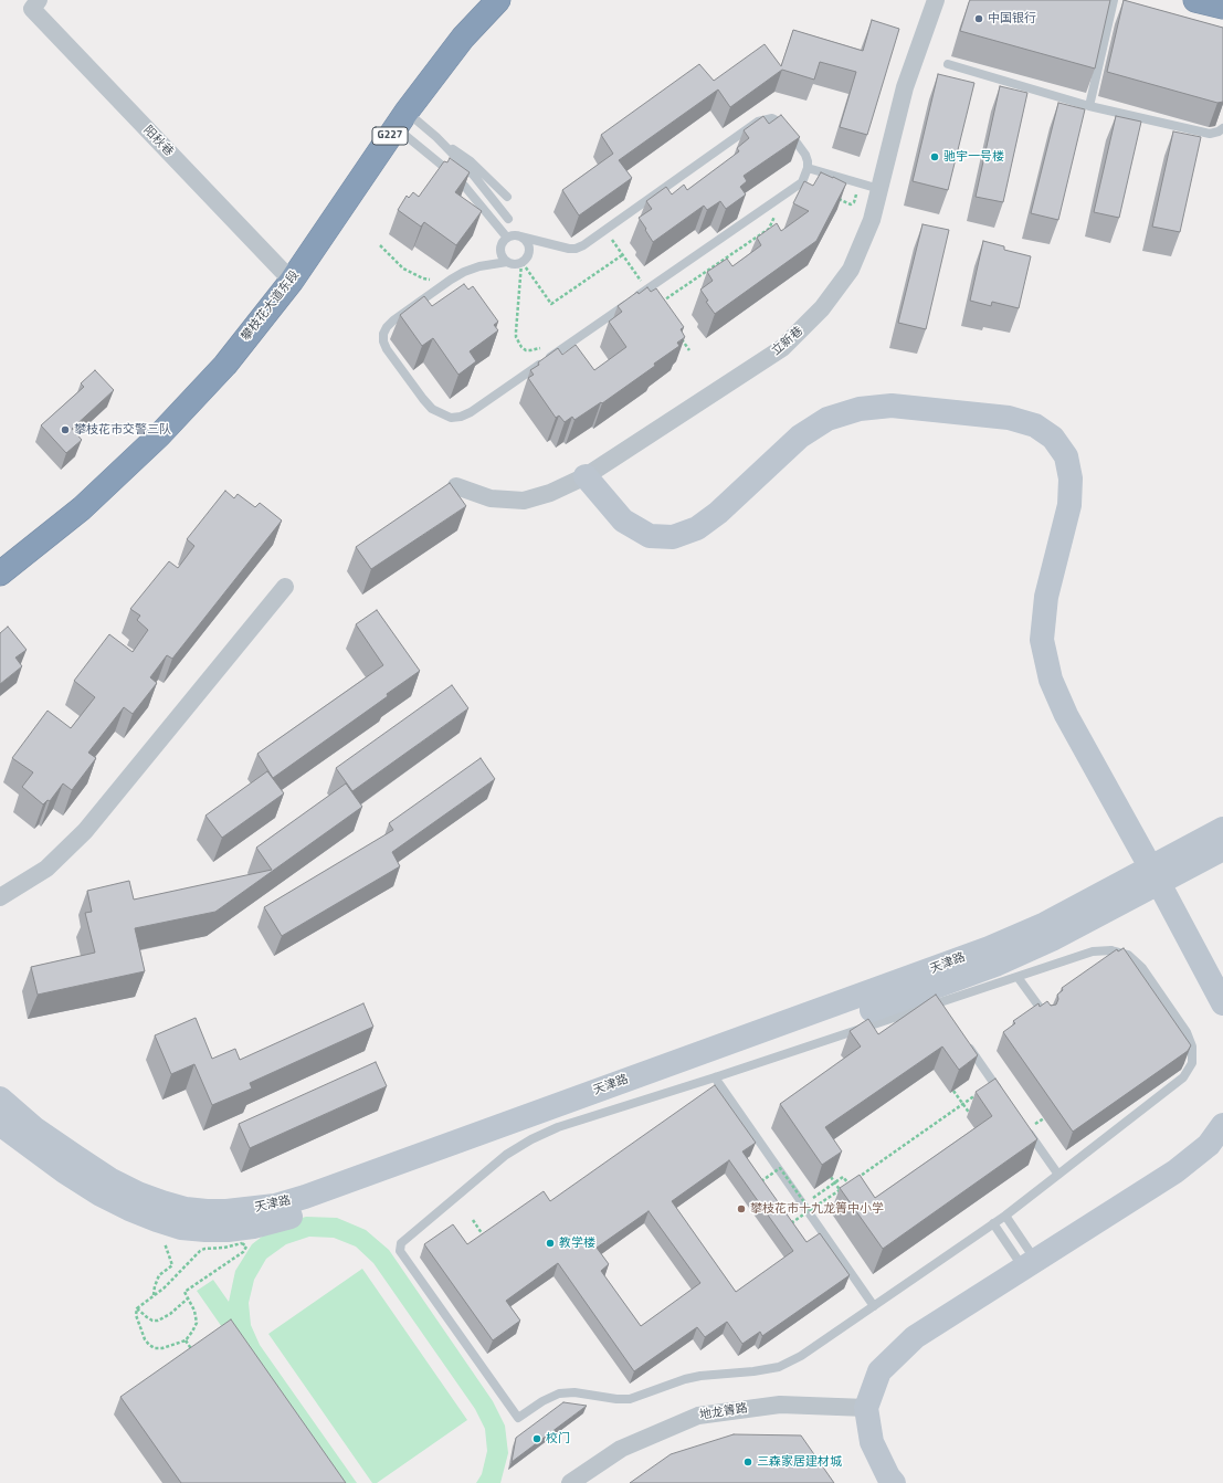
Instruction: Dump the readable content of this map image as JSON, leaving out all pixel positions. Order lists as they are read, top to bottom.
{
  "streets": {
    "highway": ["G227", "攀枝花大道东段"],
    "main road": ["天津路"],
    "street": ["阳秋巷", "立新巷", "地龙箐路"]
  },
  "crossings": [
    ["阳秋巷", "攀枝花大道东段"]
  ],
  "places": [
    "中国银行",
    "驰宇一号楼",
    "攀枝花市交警三队",
    "攀枝花市十九龙箐中小学",
    "教学楼",
    "校门",
    "三森家居建材城"
  ]
}
